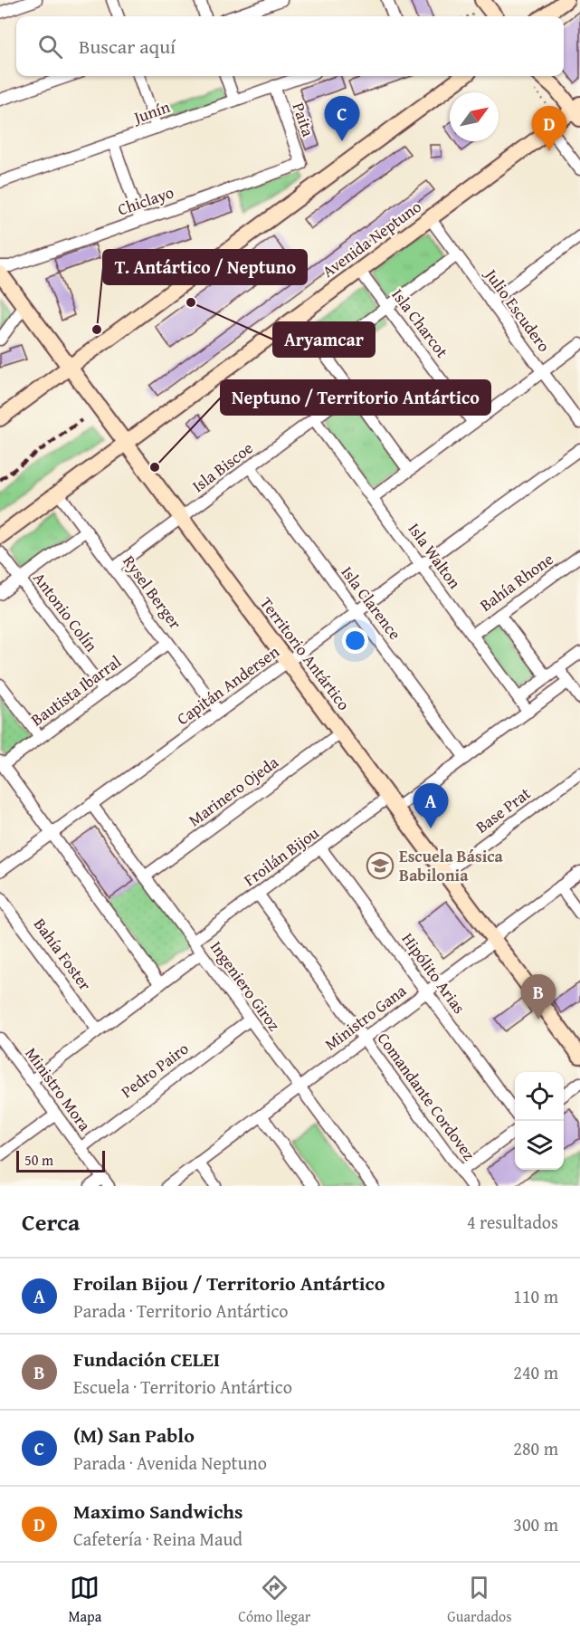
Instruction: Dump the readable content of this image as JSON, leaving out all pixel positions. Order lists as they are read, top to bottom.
{
  "streets": {
    "main road": ["Avenida Neptuno", "Territorio Antártico"],
    "street": [
      "Junín",
      "Paita",
      "Chiclayo",
      "Julio Escudero",
      "Isla Charcot",
      "Isla Biscoe",
      "Isla Walton",
      "Bahía Rhone",
      "Rysel Berger",
      "Isla Clarence",
      "Antonio Colín",
      "Capitán Andersen",
      "Bautista Ibarral",
      "Marinero Ojeda",
      "Base Prat",
      "Froilán Bijou",
      "Bahía Foster",
      "Hipólito Arias",
      "Ingeniero Giroz",
      "Ministro Gana",
      "Pedro Pairo",
      "Ministro Mora",
      "Comandante Cordovez"
    ]
  },
  "crossings": [
    ["Junín", "Paita"],
    ["Paita", "Chiclayo"],
    ["Avenida Neptuno", "Julio Escudero"],
    ["Avenida Neptuno", "Isla Charcot"],
    ["Avenida Neptuno", "Rysel Berger"],
    ["Avenida Neptuno", "Territorio Antártico"],
    ["Isla Biscoe", "Isla Walton"],
    ["Isla Biscoe", "Rysel Berger"],
    ["Isla Biscoe", "Isla Clarence"],
    ["Isla Biscoe", "Territorio Antártico"],
    ["Isla Walton", "Bahía Rhone"],
    ["Isla Walton", "Capitán Andersen"],
    ["Isla Walton", "Froilán Bijou"],
    ["Rysel Berger", "Capitán Andersen"],
    ["Rysel Berger", "Bautista Ibarral"],
    ["Isla Clarence", "Capitán Andersen"],
    ["Isla Clarence", "Froilán Bijou"],
    ["Antonio Colín", "Bautista Ibarral"],
    ["Territorio Antártico", "Capitán Andersen"],
    ["Territorio Antártico", "Marinero Ojeda"],
    ["Territorio Antártico", "Base Prat"],
    ["Territorio Antártico", "Froilán Bijou"],
    ["Territorio Antártico", "Ministro Gana"],
    ["Capitán Andersen", "Ingeniero Giroz"],
    ["Marinero Ojeda", "Ingeniero Giroz"],
    ["Froilán Bijou", "Hipólito Arias"],
    ["Froilán Bijou", "Ingeniero Giroz"],
    ["Froilán Bijou", "Comandante Cordovez"],
    ["Hipólito Arias", "Ministro Gana"],
    ["Ingeniero Giroz", "Ministro Gana"],
    ["Ingeniero Giroz", "Pedro Pairo"],
    ["Ministro Gana", "Comandante Cordovez"],
    ["Pedro Pairo", "Ministro Mora"]
  ],
  "places": {
    "other": ["Aryamcar", "T. Antártico / Neptuno", "Neptuno / Territorio Antártico"],
    "school or university": ["Escuela Básica Babilonia"]
  },
  "scale_bar": "50 m",
  "north": "top right",
  "page": {
    "search": "Buscar aquí",
    "pins": [
      "C",
      "D",
      "A",
      "B"
    ],
    "scale": "50 m",
    "heading": ["Cerca", "4 resultados"],
    "list": [
      {
        "mark": "A",
        "name": "Froilan Bijou / Territorio Antártico",
        "note": "Parada · Territorio Antártico",
        "value": "110 m"
      },
      {
        "mark": "B",
        "name": "Fundación CELEI",
        "note": "Escuela · Territorio Antártico",
        "value": "240 m"
      },
      {
        "mark": "C",
        "name": "(M) San Pablo",
        "note": "Parada · Avenida Neptuno",
        "value": "280 m"
      },
      {
        "mark": "D",
        "name": "Maximo Sandwichs",
        "note": "Cafetería · Reina Maud",
        "value": "300 m"
      }
    ],
    "nav": ["Mapa", "Cómo llegar", "Guardados"]
  }
}
